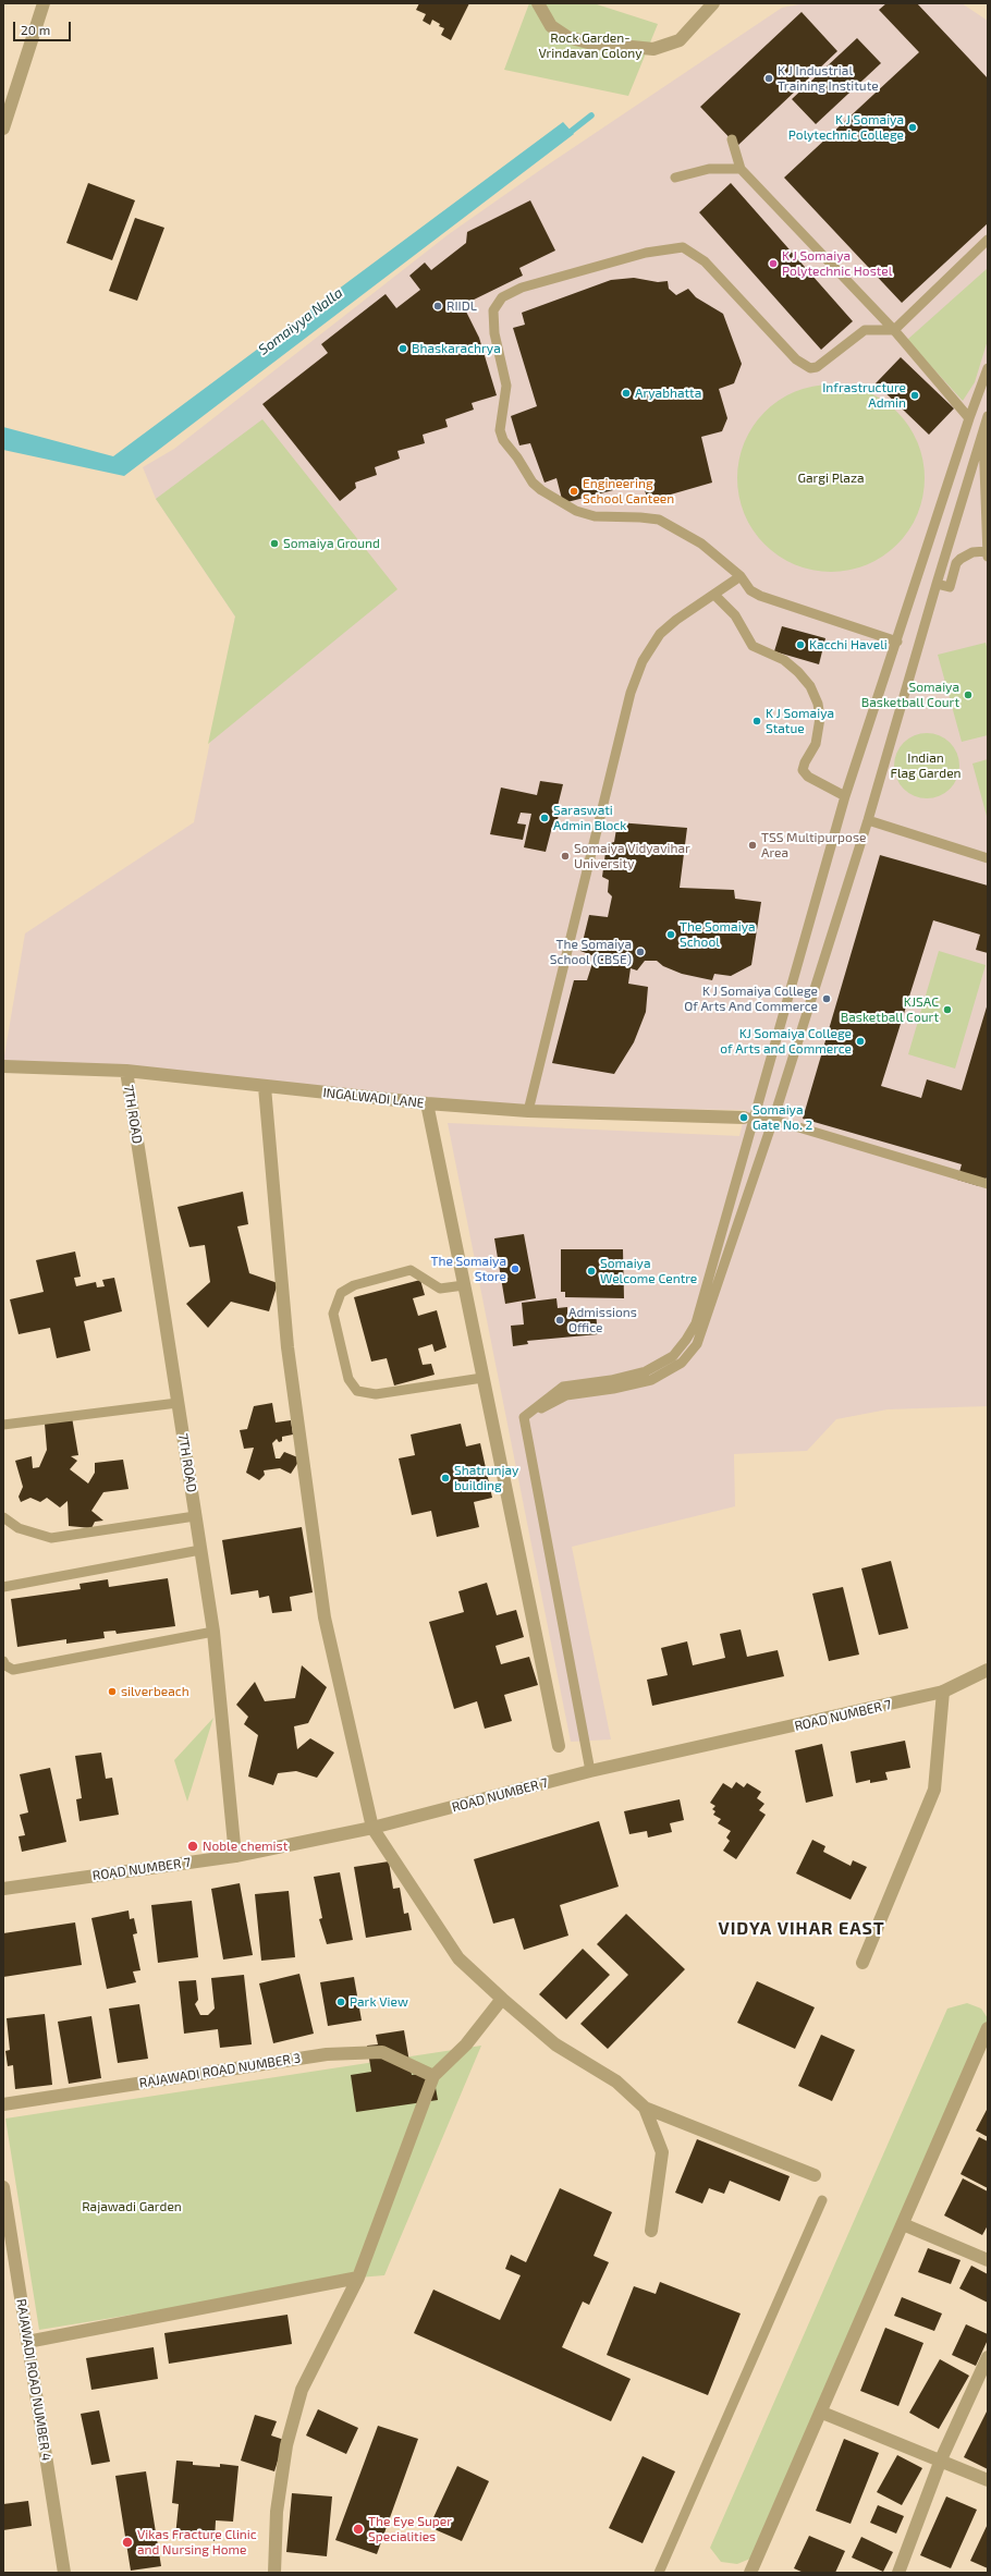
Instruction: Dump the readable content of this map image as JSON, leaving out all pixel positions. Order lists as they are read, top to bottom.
{
  "streets": {
    "street": [
      "INGALWADI LANE",
      "7TH ROAD",
      "ROAD NUMBER 7",
      "RAJAWADI ROAD NUMBER 3",
      "RAJAWADI ROAD NUMBER 4"
    ]
  },
  "crossings": [
    ["INGALWADI LANE", "7TH ROAD"],
    ["7TH ROAD", "ROAD NUMBER 7"]
  ],
  "districts": ["VIDYA VIHAR EAST"],
  "water": ["Somaiyya Nalla"],
  "parks": [
    "Rock Garden- Vrindavan Colony",
    "Gargi Plaza",
    "Indian Flag Garden",
    "Rajawadi Garden"
  ],
  "places": [
    "K J Industrial Training Institute",
    "K J Somaiya Polytechnic College",
    "K J Somaiya Polytechnic Hostel",
    "RIIDL",
    "Bhaskarachrya",
    "Aryabhatta",
    "Infrastructure Admin",
    "Engineering School Canteen",
    "Somaiya Ground",
    "Kacchi Haveli",
    "Somaiya Basketball Court",
    "K J Somaiya Statue",
    "Saraswati Admin Block",
    "TSS Multipurpose Area",
    "Somaiya Vidyavihar University",
    "The Somaiya School",
    "The Somaiya School (CBSE)",
    "K J Somaiya College Of Arts And Commerce",
    "KJSAC Basketball Court",
    "KJ Somaiya College of Arts and Commerce",
    "Somaiya Gate No. 2",
    "The Somaiya Store",
    "Somaiya Welcome Centre",
    "Admissions Office",
    "Shatrunjay building",
    "silverbeach",
    "Noble chemist",
    "Park View",
    "The Eye Super Specialities",
    "Vikas Fracture Clinic and Nursing Home"
  ],
  "scale_bar": "20 m"
}
